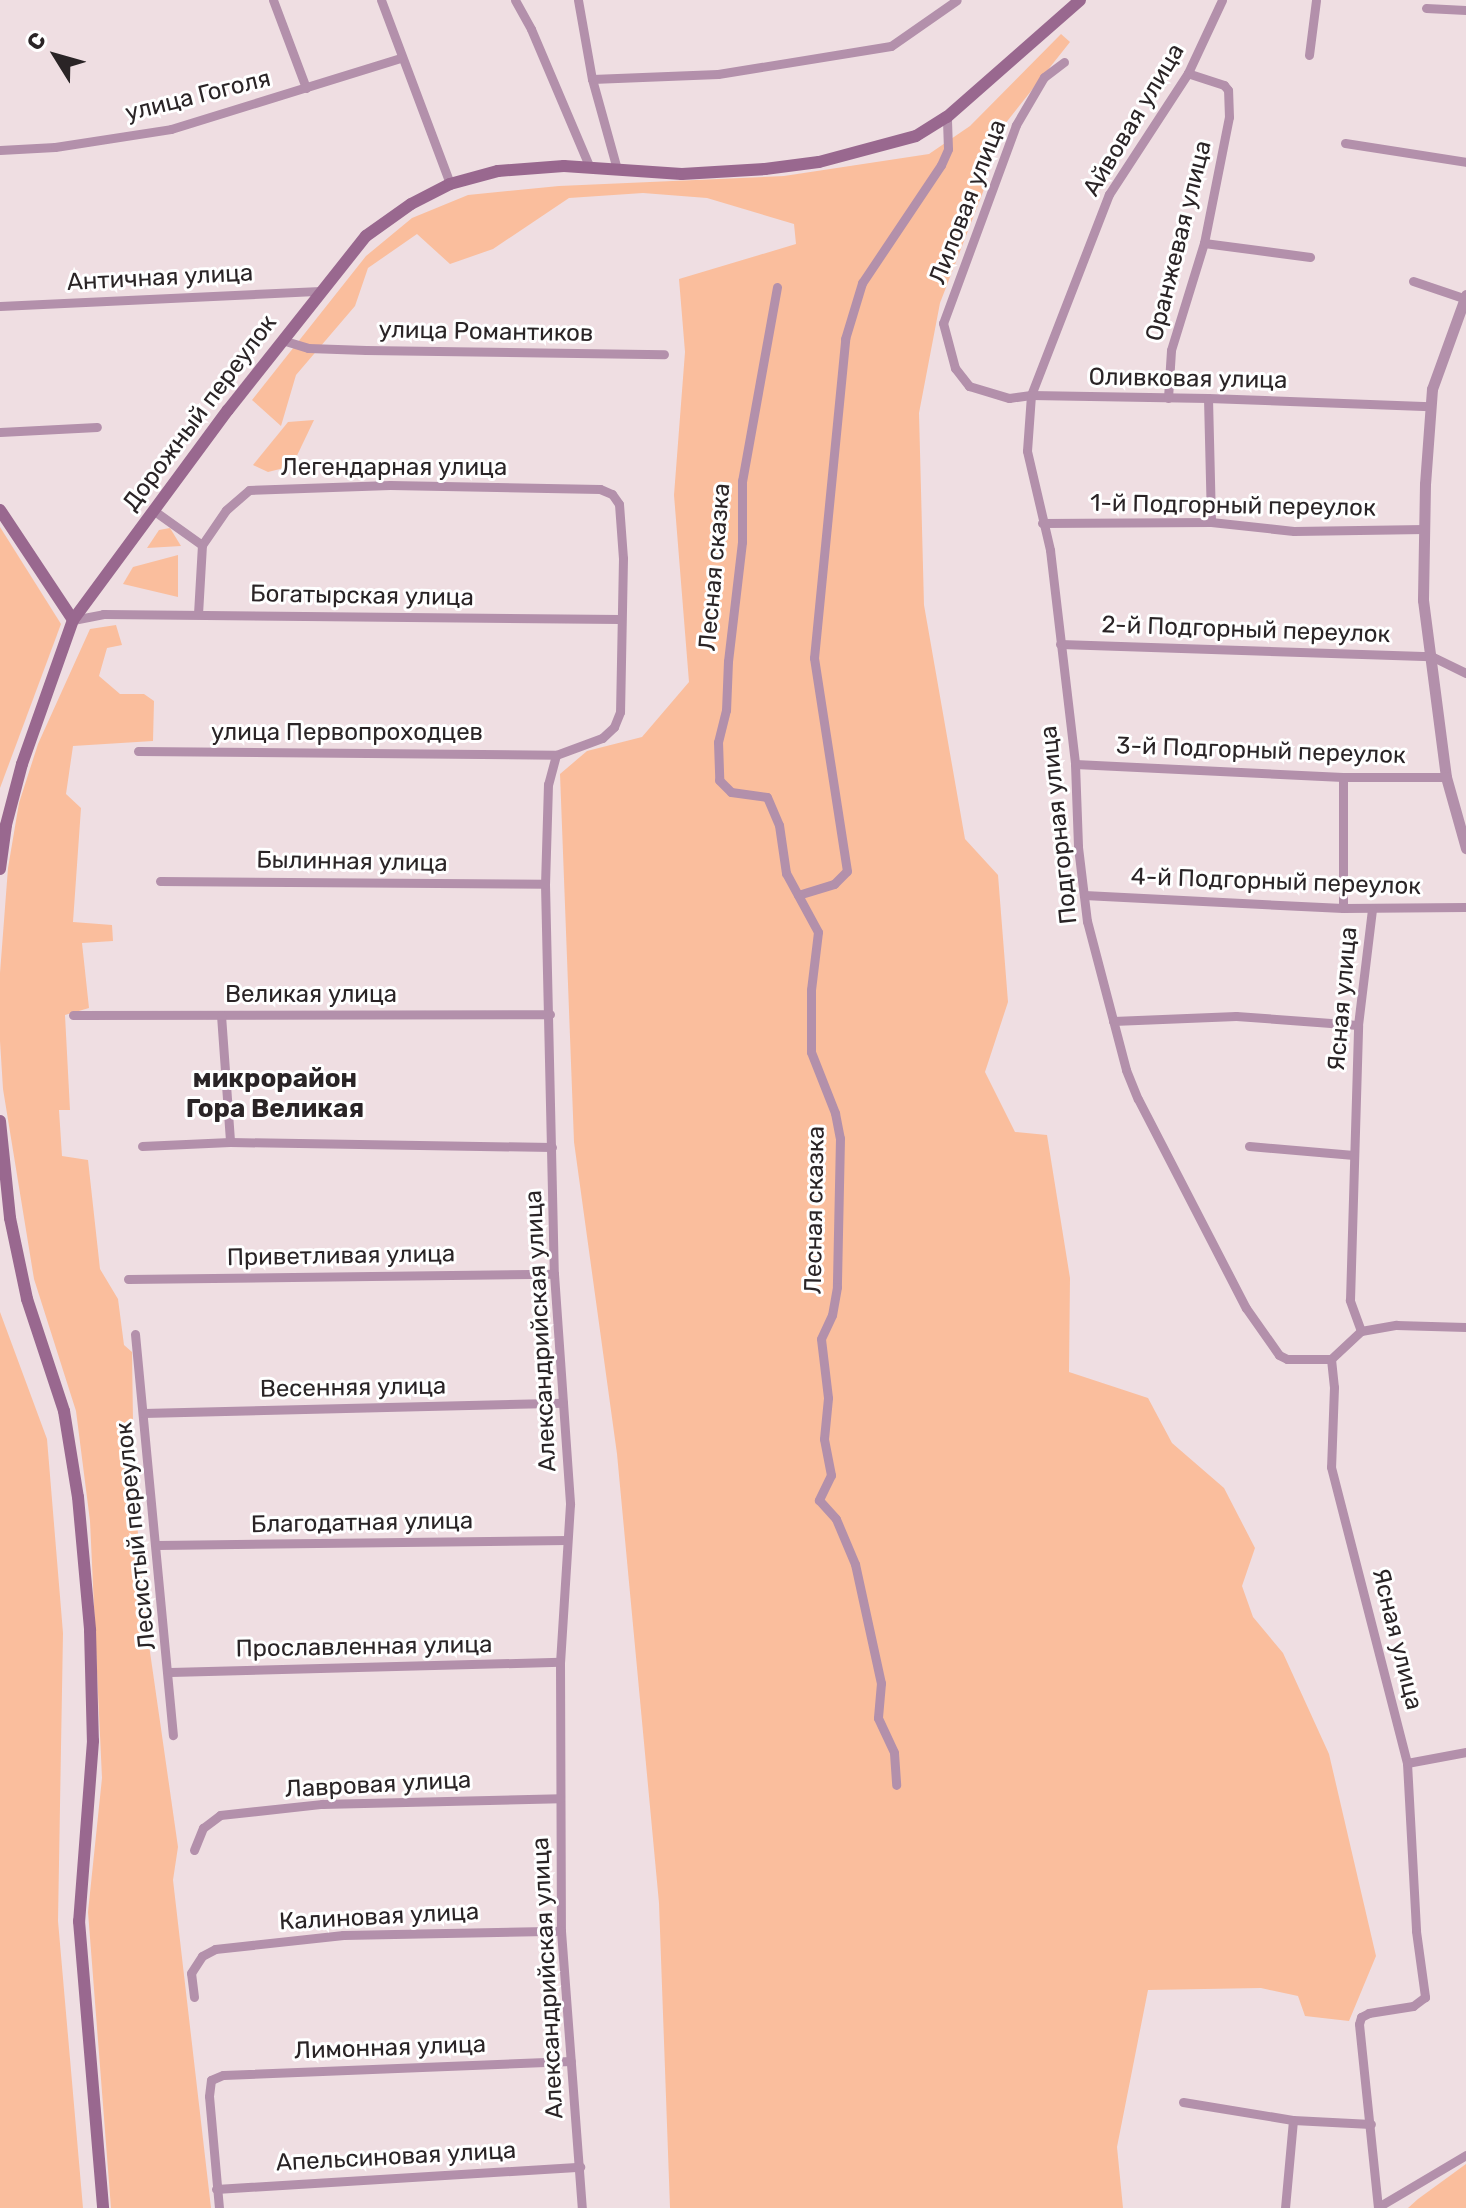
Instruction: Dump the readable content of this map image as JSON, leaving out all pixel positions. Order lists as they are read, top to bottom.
{
  "streets": {
    "main road": ["Дорожный переулок"],
    "street": [
      "улица Гоголя",
      "Айвовая улица",
      "Лиловая улица",
      "Оранжевая улица",
      "Античная улица",
      "улица Романтиков",
      "Оливковая улица",
      "Легендарная улица",
      "1-й Подгорный переулок",
      "Лесная сказка",
      "Богатырская улица",
      "2-й Подгорный переулок",
      "улица Первопроходцев",
      "3-й Подгорный переулок",
      "Подгорная улица",
      "Былинная улица",
      "4-й Подгорный переулок",
      "Великая улица",
      "Ясная улица",
      "Приветливая улица",
      "Александрийская улица",
      "Весенняя улица",
      "Благодатная улица",
      "Лесистый переулок",
      "Прославленная улица",
      "Лавровая улица",
      "Калиновая улица",
      "Лимонная улица",
      "Апельсиновая улица"
    ]
  },
  "crossings": [
    ["Айвовая улица", "Оранжевая улица"],
    ["Айвовая улица", "Оливковая улица"],
    ["Айвовая улица", "Подгорная улица"],
    ["Лиловая улица", "Оливковая улица"],
    ["Оранжевая улица", "Оливковая улица"],
    ["Античная улица", "Дорожный переулок"],
    ["улица Романтиков", "Дорожный переулок"],
    ["Оливковая улица", "Подгорная улица"],
    ["Дорожный переулок", "Богатырская улица"],
    ["Легендарная улица", "Богатырская улица"],
    ["1-й Подгорный переулок", "Подгорная улица"],
    ["2-й Подгорный переулок", "Подгорная улица"],
    ["улица Первопроходцев", "Александрийская улица"],
    ["3-й Подгорный переулок", "Подгорная улица"],
    ["Подгорная улица", "4-й Подгорный переулок"],
    ["Подгорная улица", "Ясная улица"],
    ["Былинная улица", "Александрийская улица"],
    ["4-й Подгорный переулок", "Ясная улица"],
    ["Великая улица", "Александрийская улица"],
    ["Приветливая улица", "Александрийская улица"],
    ["Александрийская улица", "Весенняя улица"],
    ["Александрийская улица", "Благодатная улица"],
    ["Александрийская улица", "Прославленная улица"],
    ["Александрийская улица", "Лавровая улица"],
    ["Александрийская улица", "Калиновая улица"],
    ["Александрийская улица", "Лимонная улица"],
    ["Александрийская улица", "Апельсиновая улица"],
    ["Весенняя улица", "Лесистый переулок"],
    ["Благодатная улица", "Лесистый переулок"],
    ["Лесистый переулок", "Прославленная улица"],
    ["Лимонная улица", "Апельсиновая улица"]
  ],
  "districts": ["микрорайон Гора Великая"],
  "north": "top left"
}
